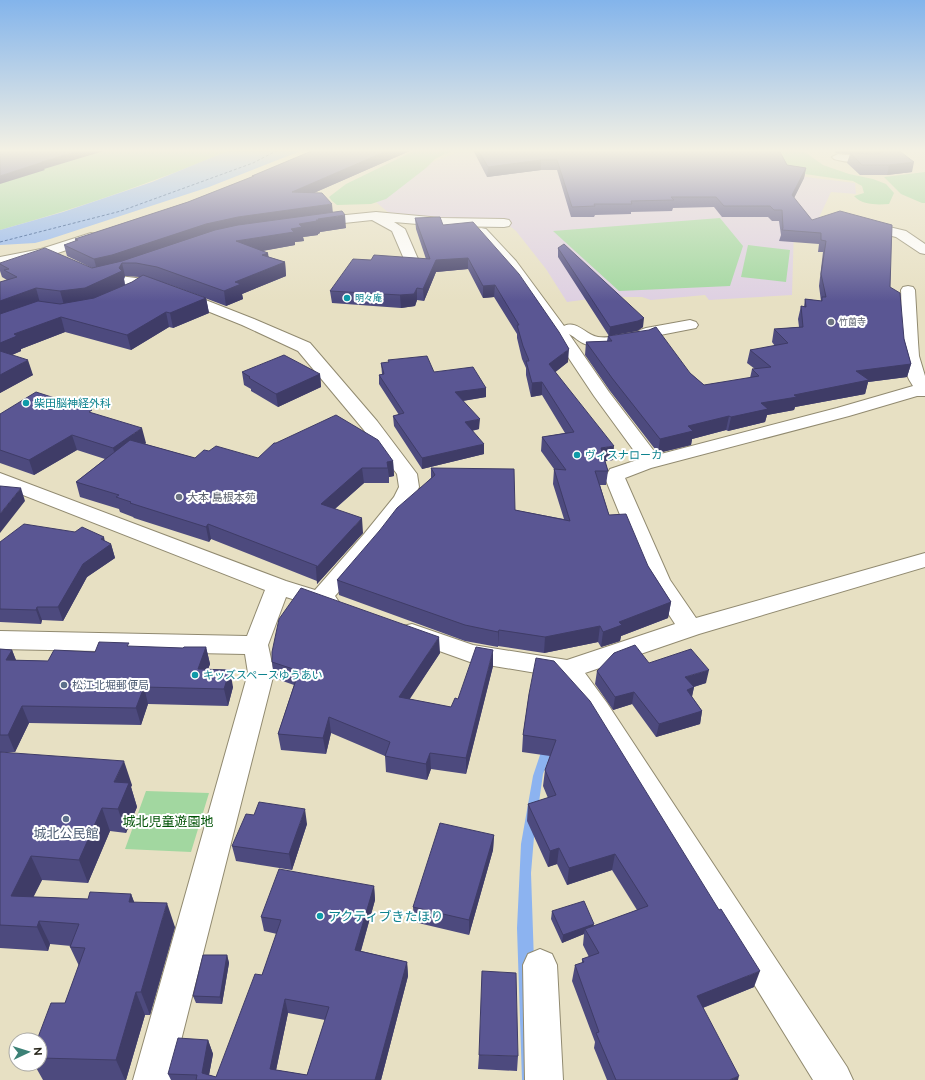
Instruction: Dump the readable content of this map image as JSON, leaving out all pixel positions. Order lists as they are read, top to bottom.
{
  "parks": ["城北児童遊園地"],
  "places": [
    "明々庵",
    "竹薗寺",
    "柴田脳神経外科",
    "ヴィスナローカ",
    "大本 島根本苑",
    "キッズスペースゆうあい",
    "松江北堀郵便局",
    "城北公民館",
    "アクティブきたほり"
  ],
  "north": "right"
}
